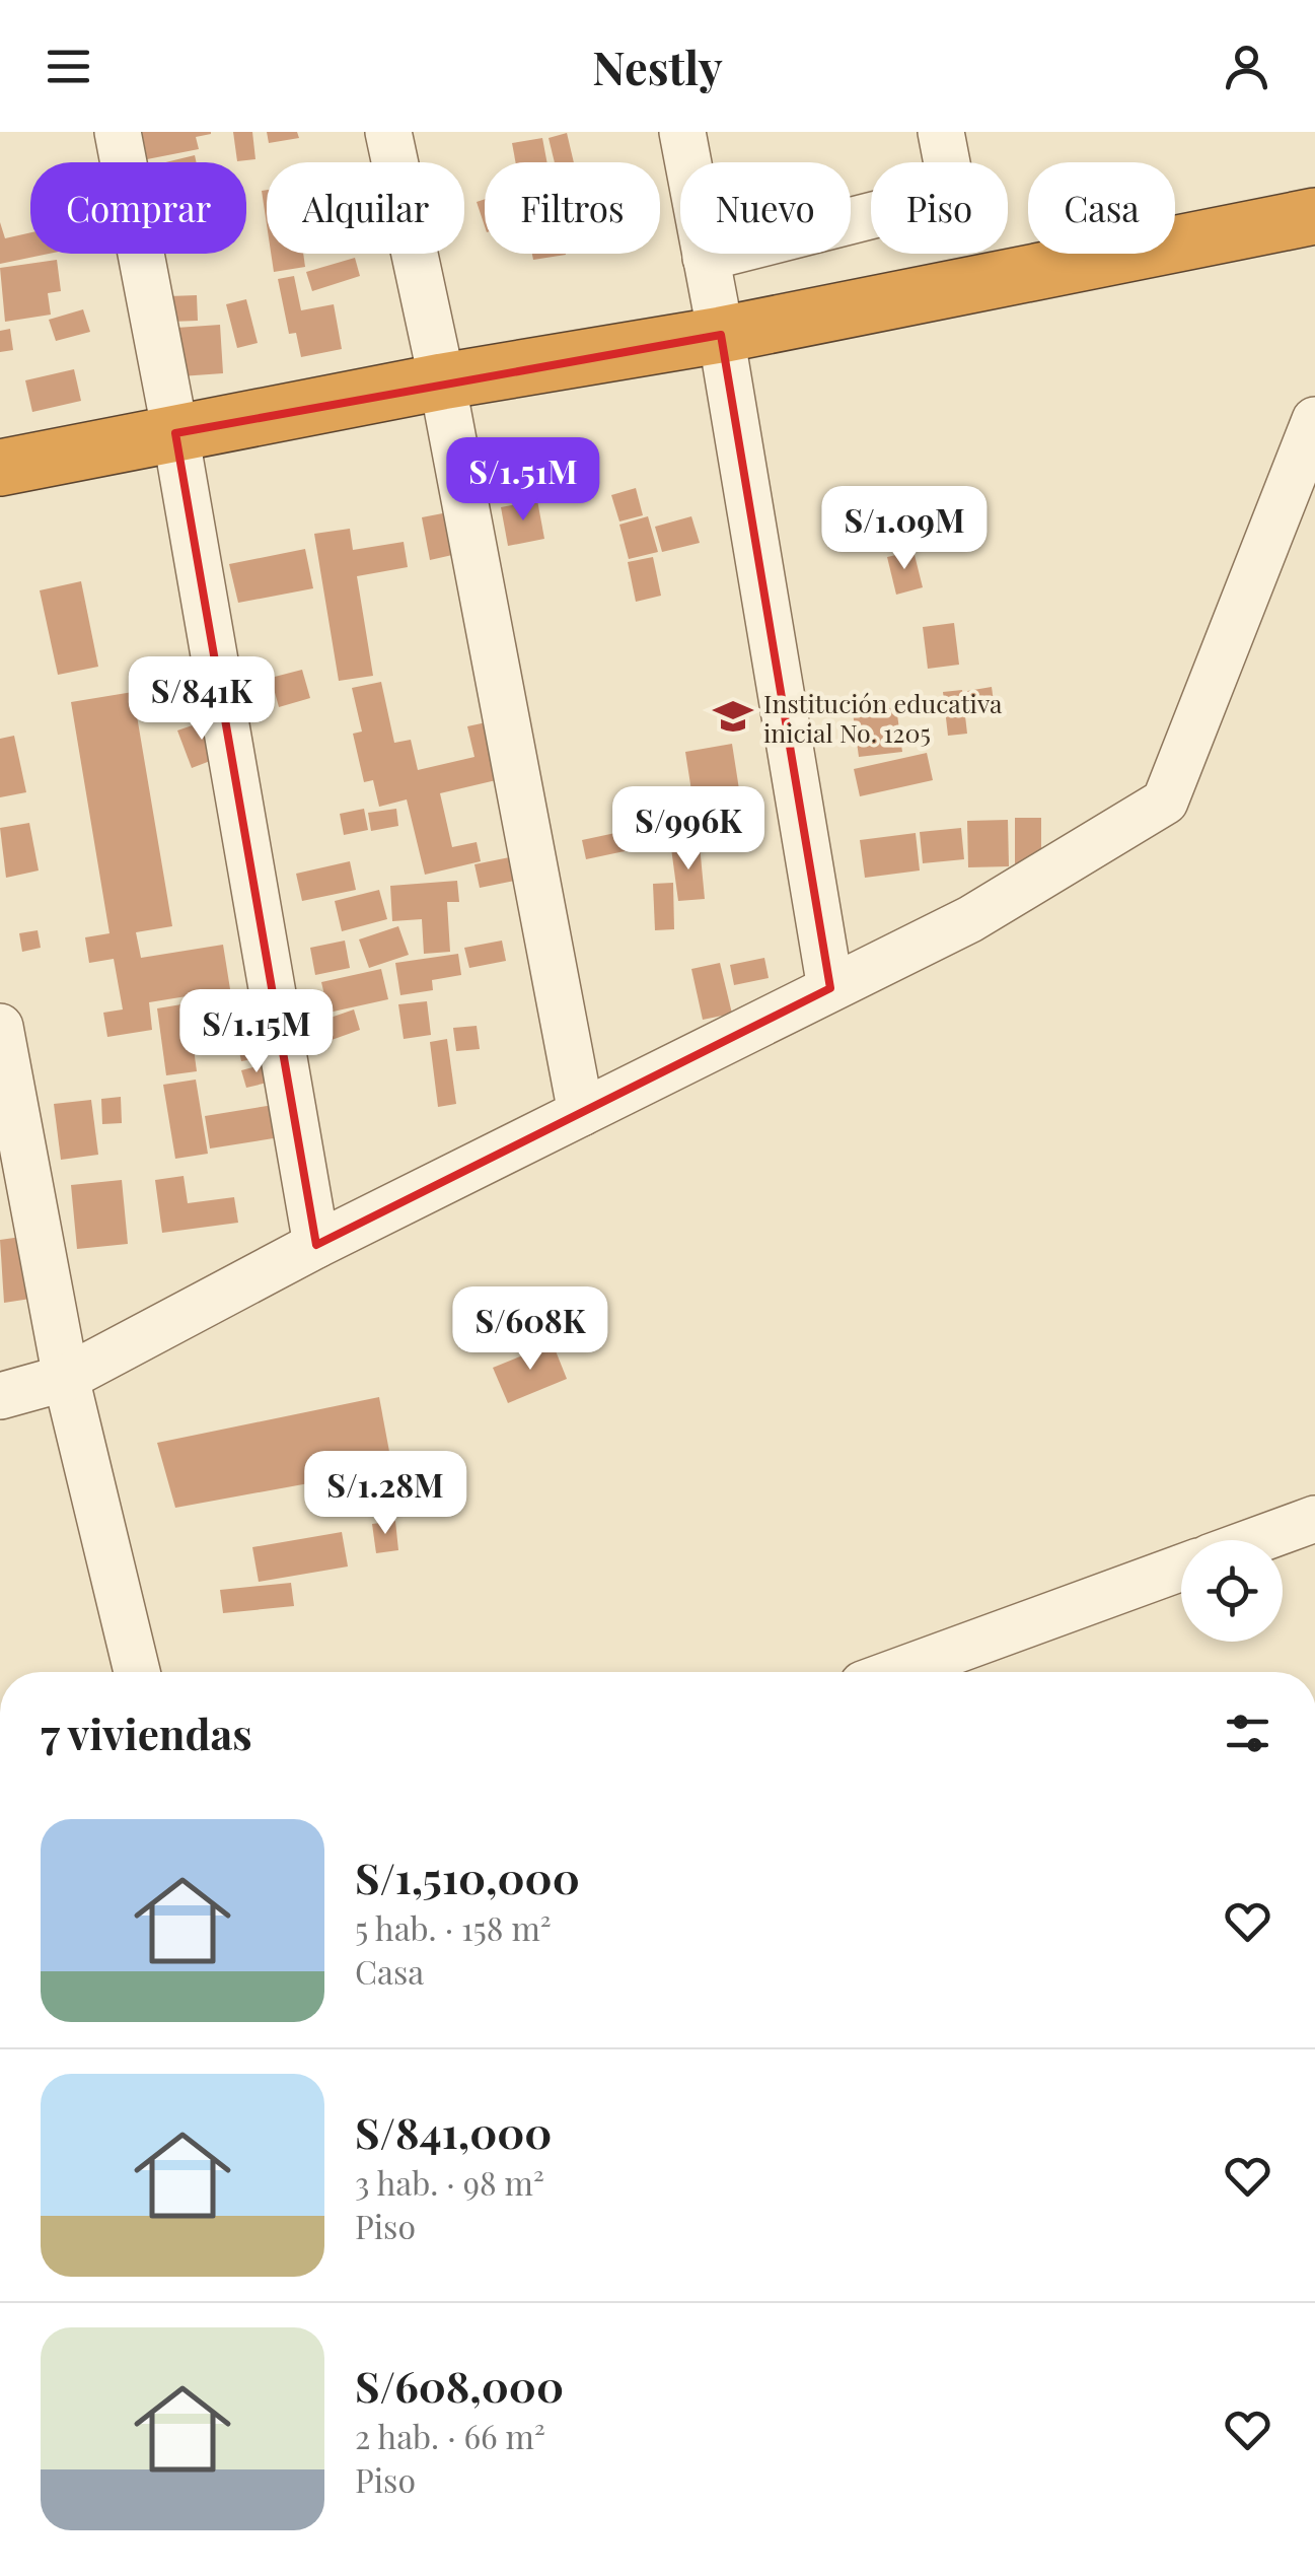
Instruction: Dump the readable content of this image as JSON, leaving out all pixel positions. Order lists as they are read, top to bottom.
{
  "places": {
    "school or university": ["Institución educativa inicial No. 1205"]
  },
  "page": {
    "header": "Nestly",
    "chip": [
      "Comprar",
      "Alquilar",
      "Filtros",
      "Nuevo",
      "Piso",
      "Casa"
    ],
    "price": [
      "S/1.51M",
      "S/1.09M",
      "S/841K",
      "S/996K",
      "S/1.15M",
      "S/608K",
      "S/1.28M"
    ],
    "heading": "7 viviendas",
    "list": [
      {
        "name": "S/1,510,000",
        "note": "5 hab. · 158 m² · Casa"
      },
      {
        "name": "S/841,000",
        "note": "3 hab. · 98 m² · Piso"
      },
      {
        "name": "S/608,000",
        "note": "2 hab. · 66 m² · Piso"
      }
    ]
  }
}
